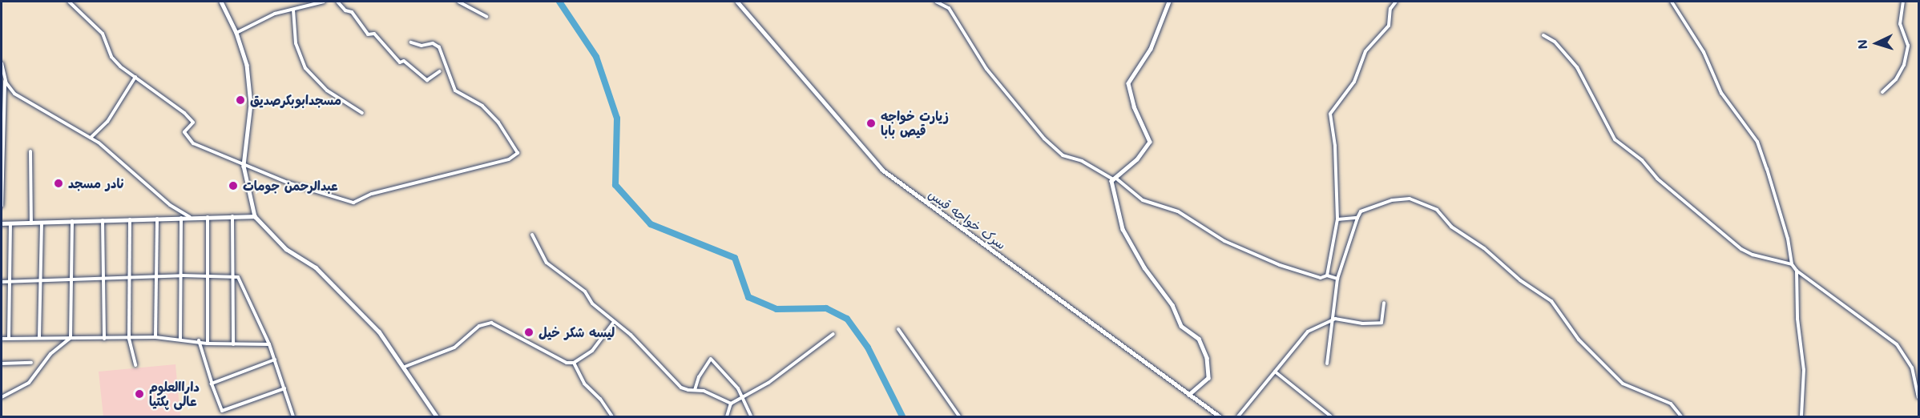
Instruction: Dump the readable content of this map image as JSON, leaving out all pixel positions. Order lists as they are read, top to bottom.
{
  "streets": {
    "street": ["سرک خواجه قیس"]
  },
  "places": [
    "مسجدابوبکرصدیق",
    "زیارت خواجه قیص بابا",
    "نادر مسجد",
    "عبدالرحمن جومات",
    "لیسه شکر خیل",
    "داراالعلوم عالی پکتیا"
  ],
  "north": "left"
}
